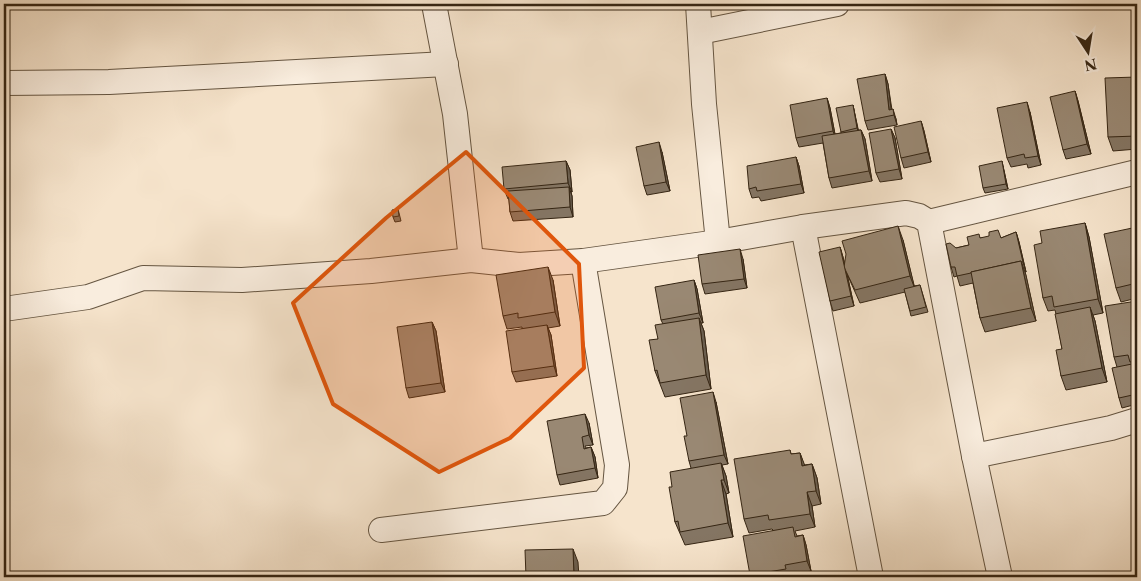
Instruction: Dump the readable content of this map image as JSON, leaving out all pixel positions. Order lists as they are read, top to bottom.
{
  "north": "bottom"
}
